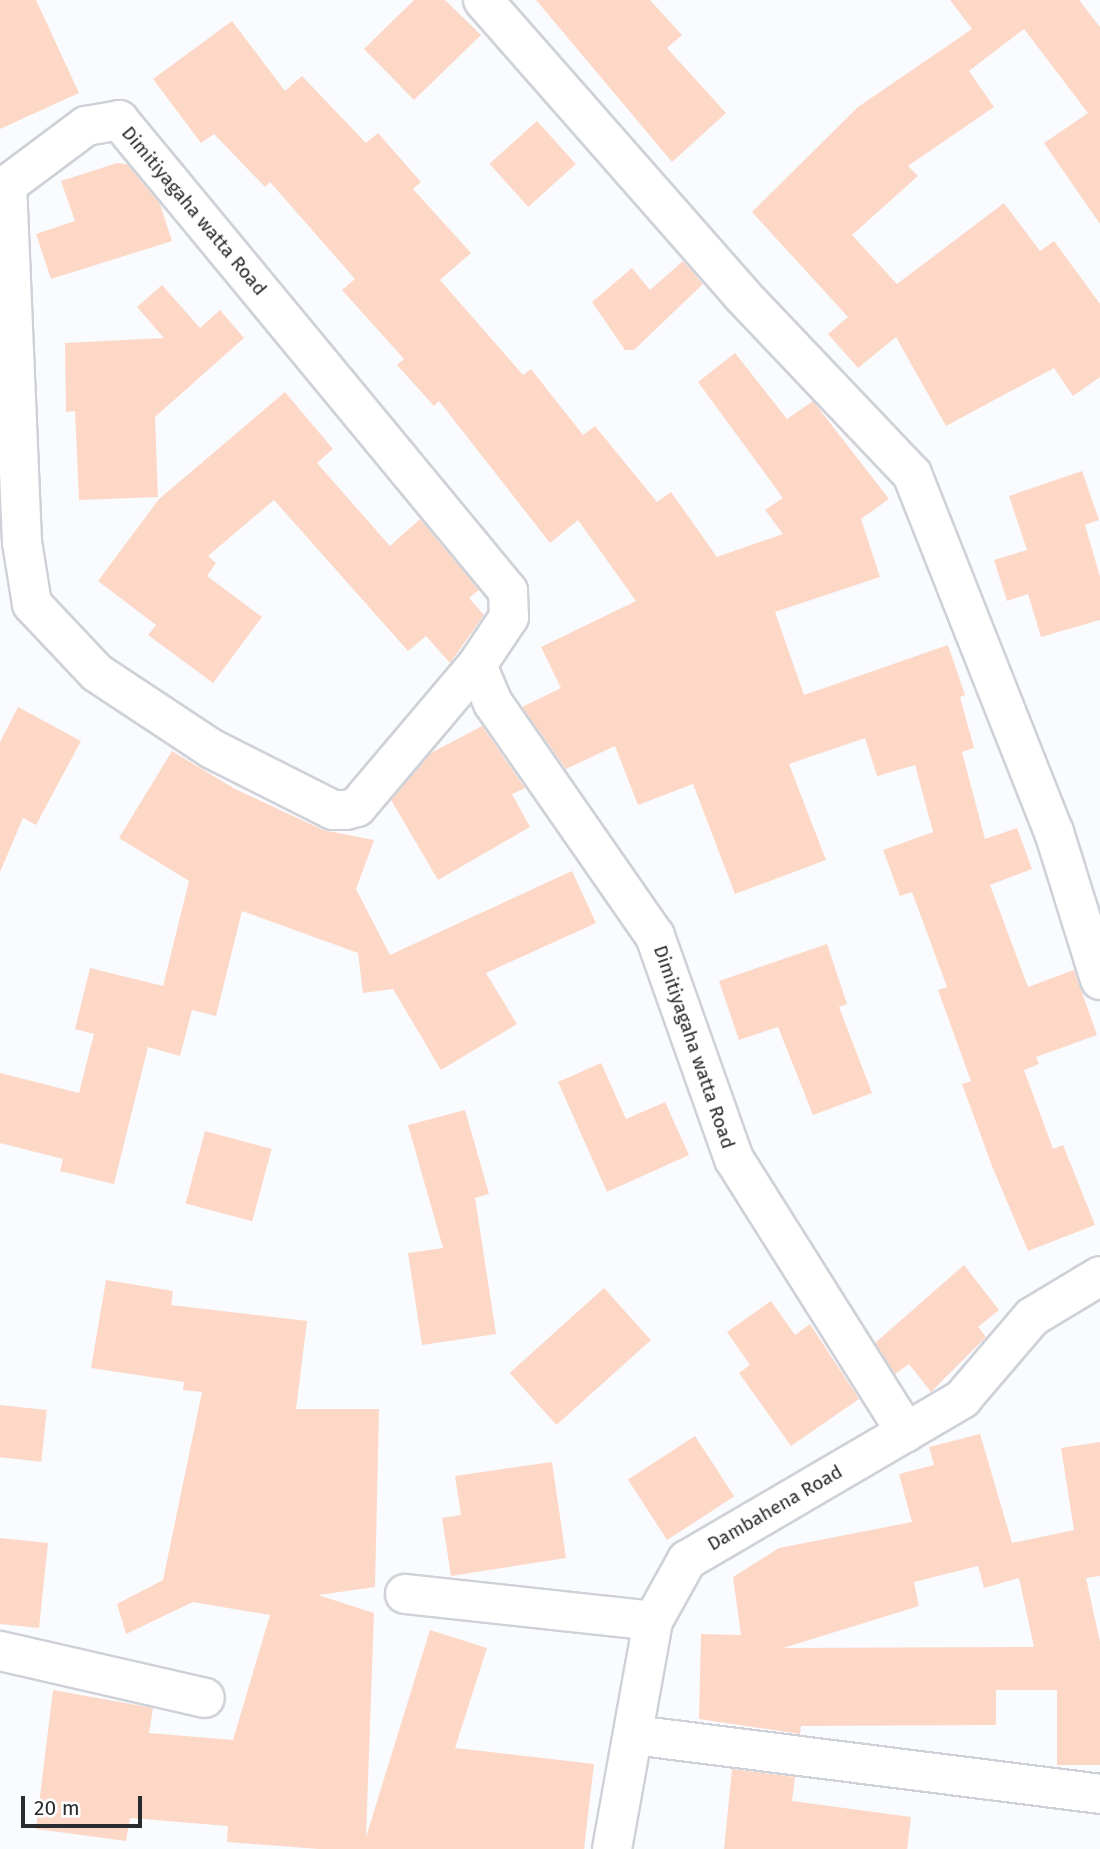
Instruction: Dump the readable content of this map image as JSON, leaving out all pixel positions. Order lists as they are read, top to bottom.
{
  "streets": {
    "street": ["Dimitiyagaha watta Road", "Dambahena Road"]
  },
  "crossings": [
    ["Dimitiyagaha watta Road", "Dambahena Road"]
  ],
  "scale_bar": "20 m"
}
